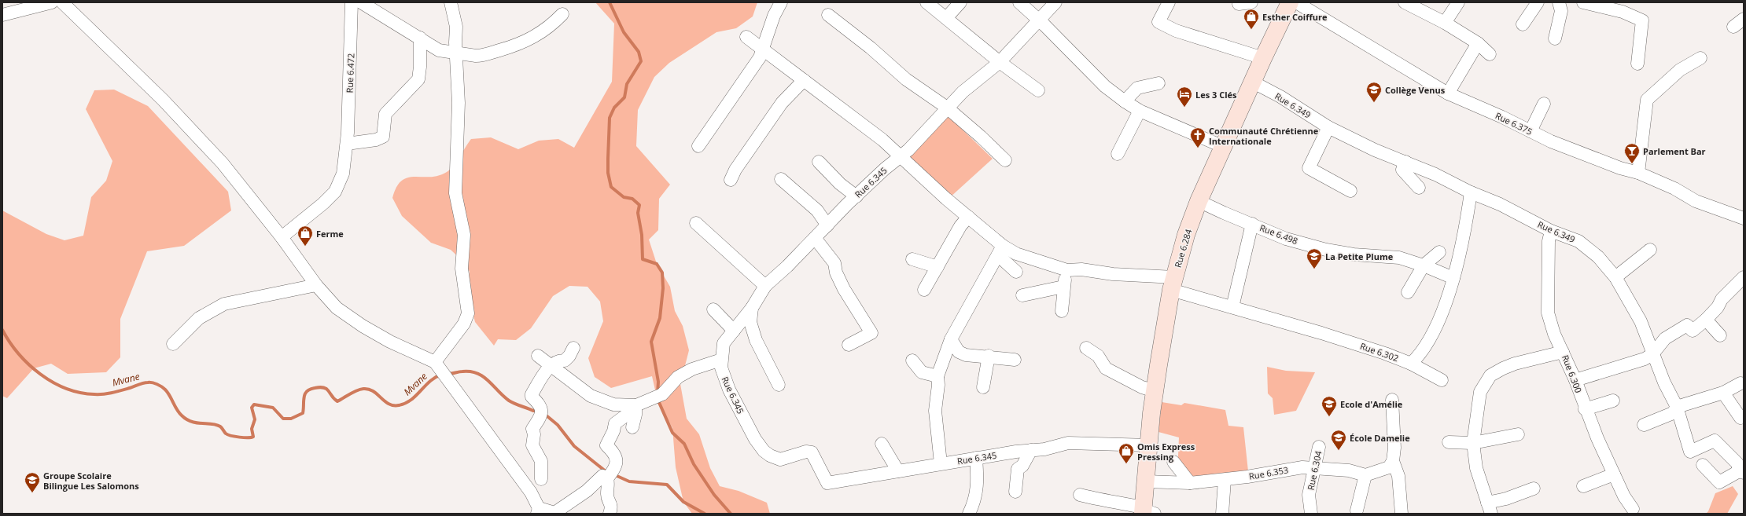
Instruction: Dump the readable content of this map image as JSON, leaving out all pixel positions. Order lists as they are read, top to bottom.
{
  "streets": {
    "street": [
      "Rue 6.472",
      "Rue 6.349",
      "Rue 6.375",
      "Rue 6.345",
      "Rue 6.498",
      "Rue 6.284",
      "Rue 6.302",
      "Rue 6.300",
      "Rue 6.304",
      "Rue 6.353"
    ]
  },
  "crossings": [
    ["Rue 6.349", "Rue 6.284"],
    ["Rue 6.349", "Rue 6.300"],
    ["Rue 6.345", "Rue 6.284"],
    ["Rue 6.498", "Rue 6.284"],
    ["Rue 6.284", "Rue 6.302"],
    ["Rue 6.284", "Rue 6.353"],
    ["Rue 6.304", "Rue 6.353"]
  ],
  "water": ["Mvane"],
  "places": {
    "shop": ["Esther Coiffure", "Ferme", "Omis Express Pressing"],
    "school or university": [
      "Collège Venus",
      "La Petite Plume",
      "Ecole d'Amélie",
      "École Damelie",
      "Groupe Scolaire Bilingue Les Salomons"
    ],
    "hotel": ["Les 3 Clés"],
    "church": ["Communauté Chrétienne Internationale"],
    "bar": ["Parlement Bar"]
  }
}
